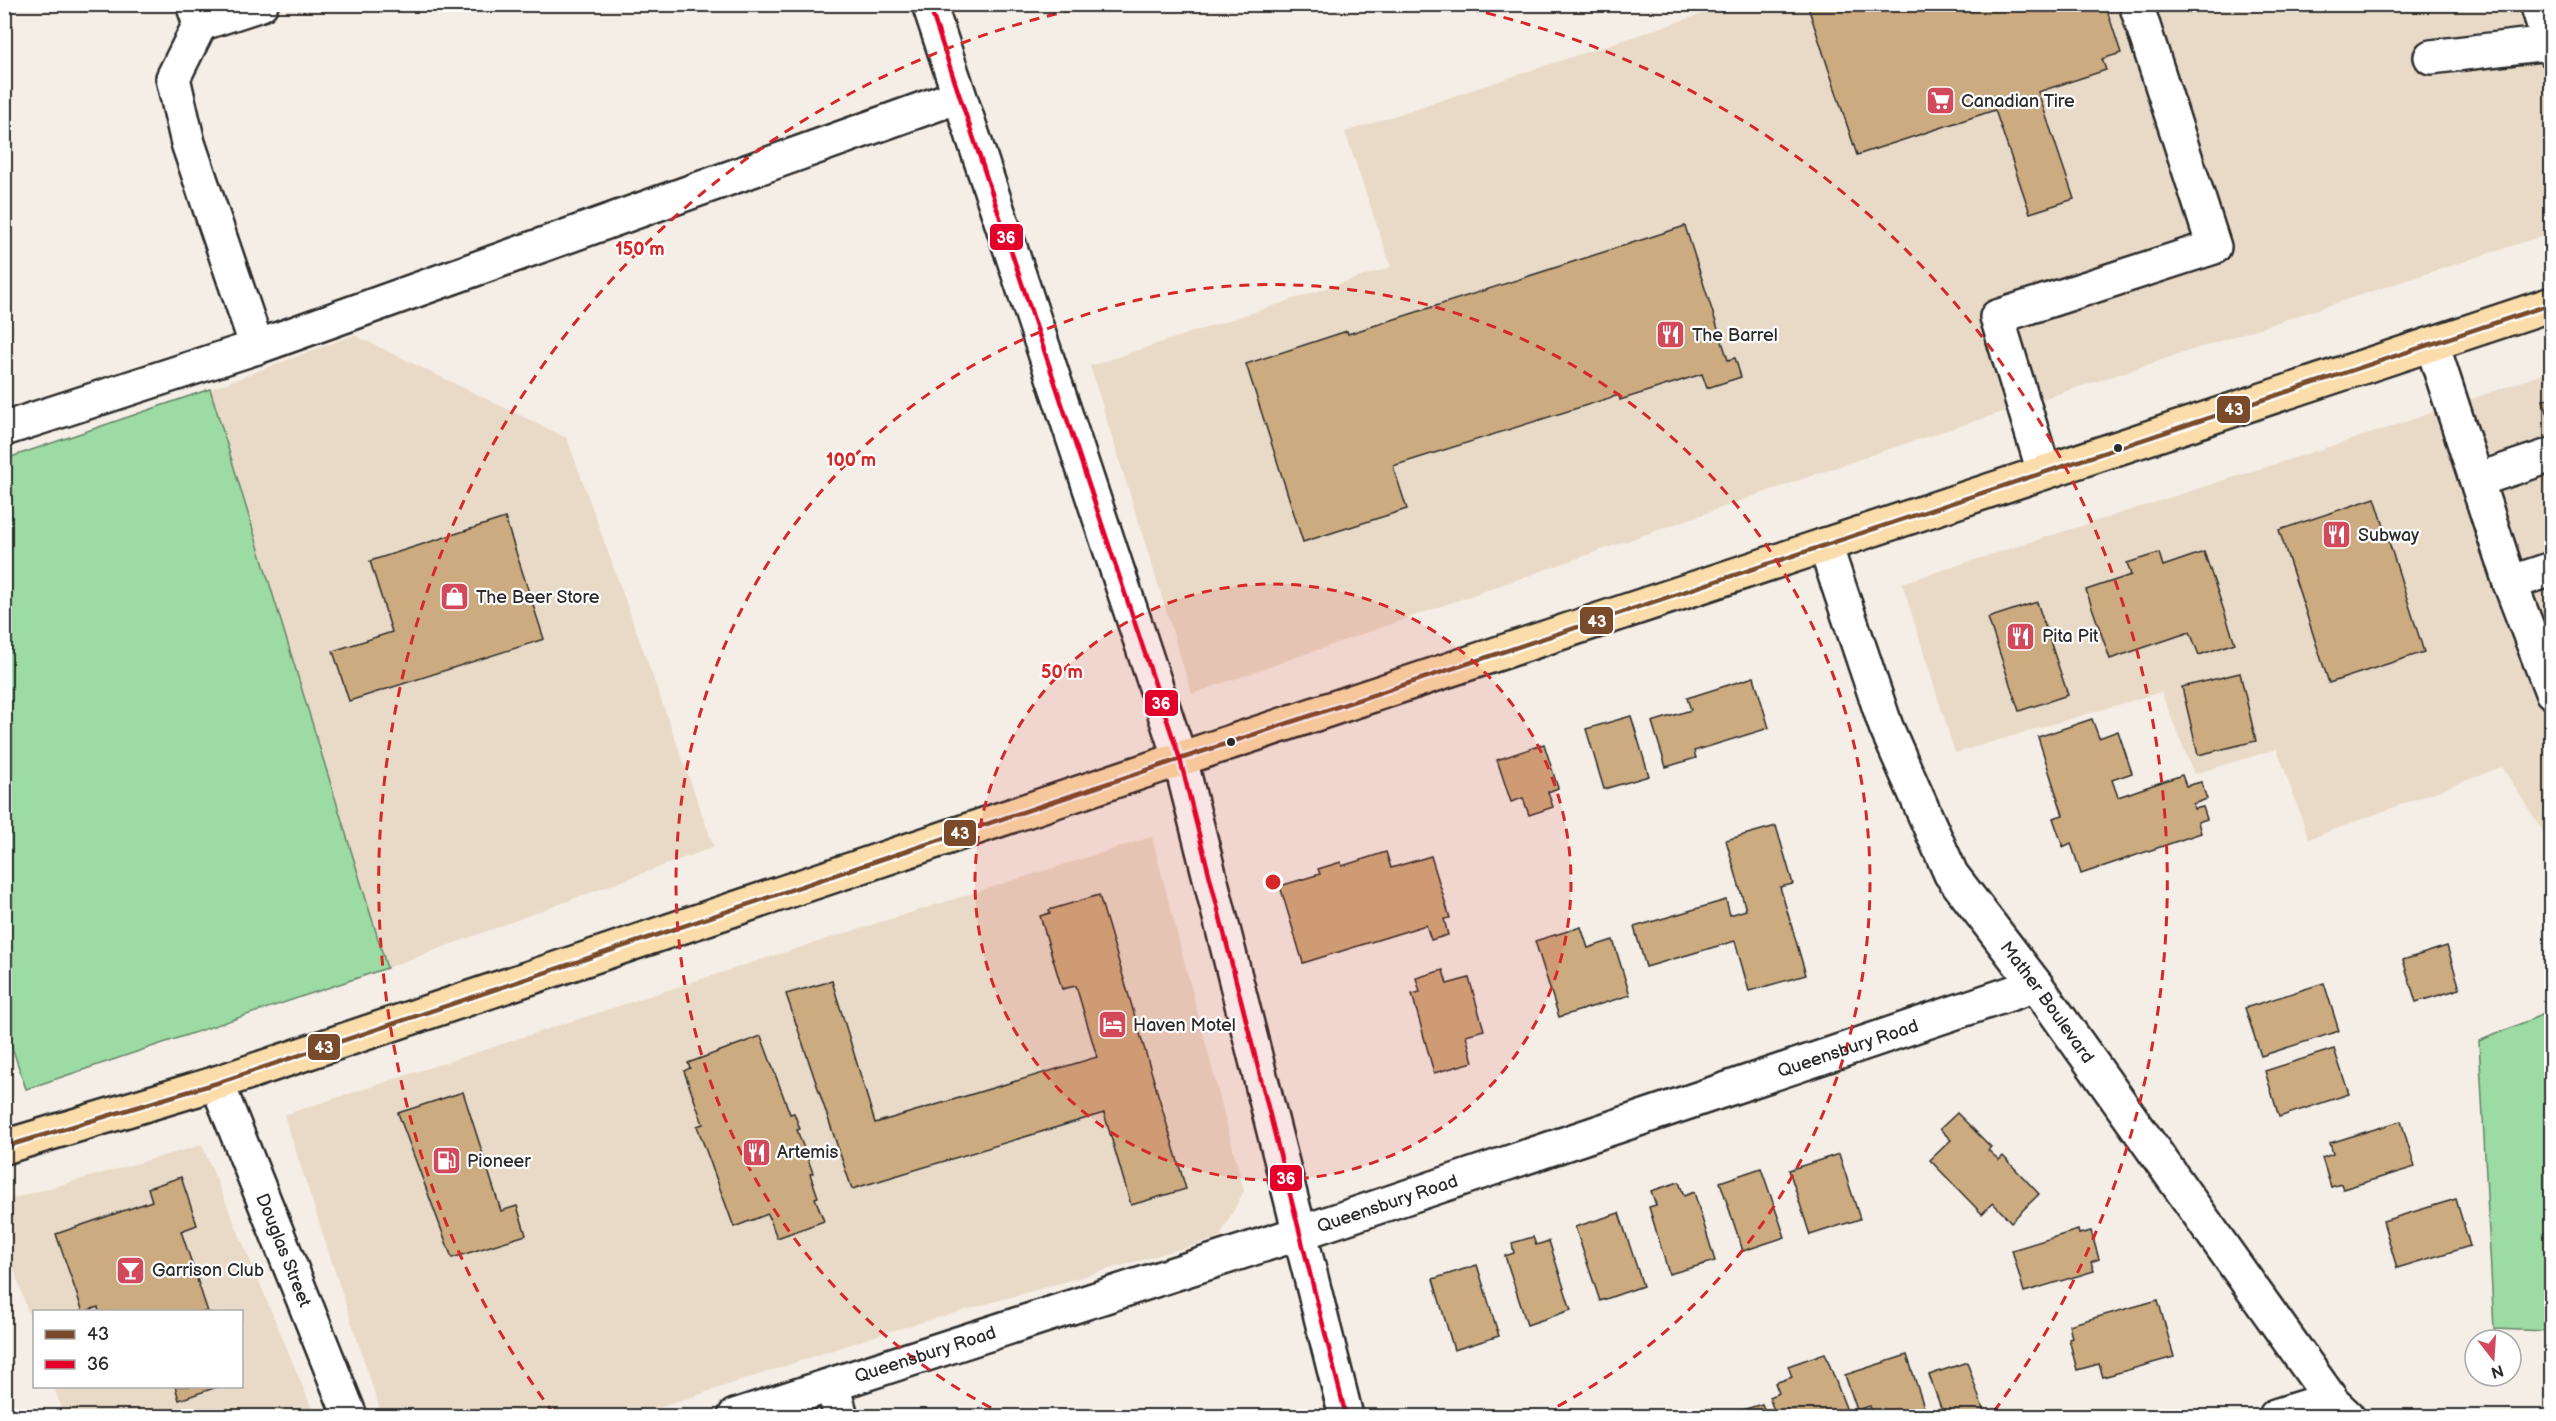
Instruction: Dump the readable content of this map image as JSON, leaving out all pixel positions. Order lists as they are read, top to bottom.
{
  "streets": {
    "street": ["Mather Boulevard", "Queensbury Road", "Douglas Street"]
  },
  "crossings": [
    ["Mather Boulevard", "Queensbury Road"]
  ],
  "places": {
    "supermarket": ["Canadian Tire"],
    "restaurant": [
      "The Barrel",
      "Subway",
      "Pita Pit",
      "Artemis"
    ],
    "shop": ["The Beer Store"],
    "hotel": ["Haven Motel"],
    "fuel station": ["Pioneer"],
    "bar": ["Garrison Club"]
  },
  "lines": ["transit line 36", "transit line 43"],
  "legend": ["43", "36"],
  "north": "bottom",
  "rings": ["150 m", "100 m", "50 m"]
}
